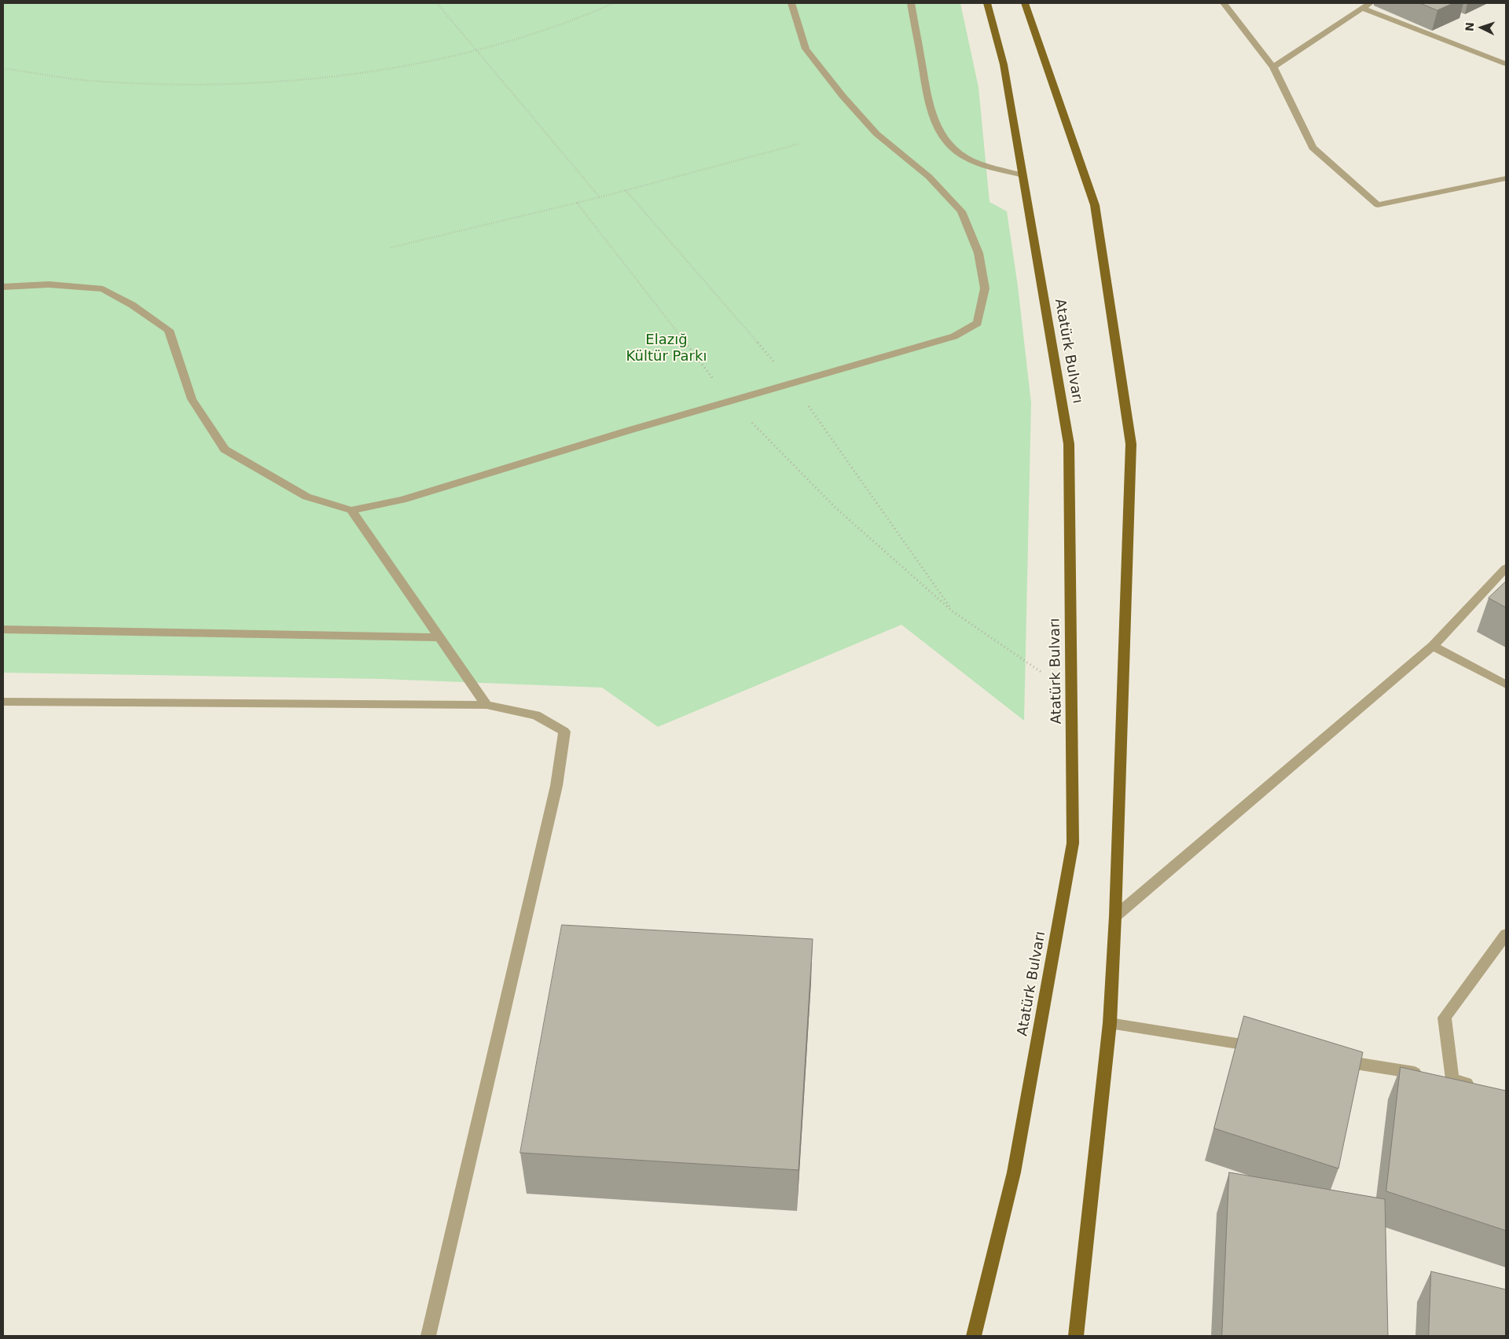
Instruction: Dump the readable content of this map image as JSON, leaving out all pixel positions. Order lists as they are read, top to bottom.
{
  "streets": {
    "main road": ["Atatürk Bulvarı"]
  },
  "parks": ["Elazığ Kültür Parkı"],
  "north": "left"
}
